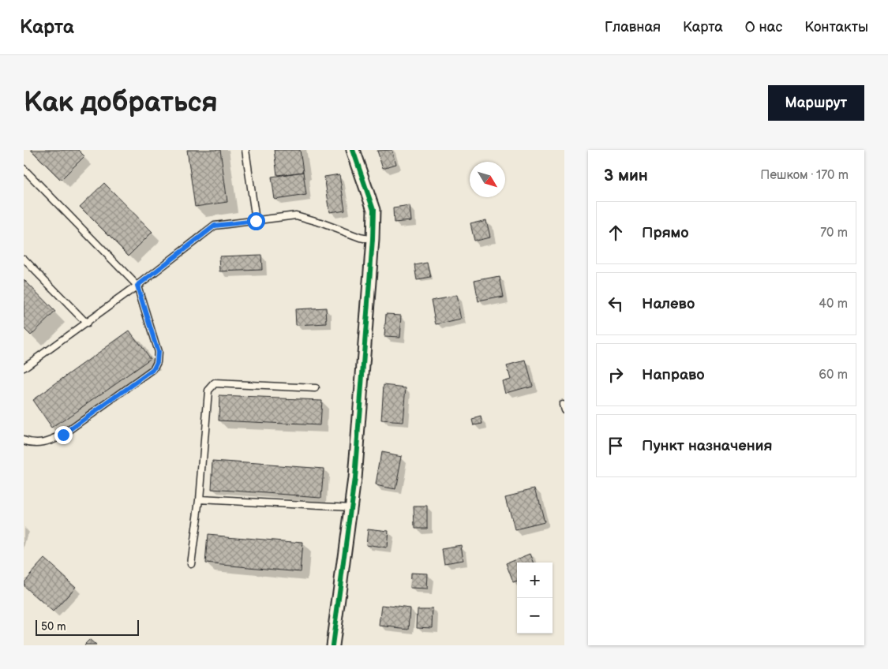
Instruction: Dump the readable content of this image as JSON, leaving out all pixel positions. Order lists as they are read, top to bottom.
{
  "scale_bar": "50 m",
  "north": "bottom right",
  "page": {
    "header": "Карта",
    "nav": [
      "Главная",
      "Карта",
      "О нас",
      "Контакты"
    ],
    "buttons": "Маршрут",
    "title": "Как добраться",
    "heading": ["3 мин", "Пешком · 170 m"],
    "list": [
      ["Прямо", "70 m"],
      ["Налево", "40 m"],
      ["Направо", "60 m"],
      "Пункт назначения"
    ],
    "map_buttons": ["+", "−"],
    "scale": "50 m"
  }
}
